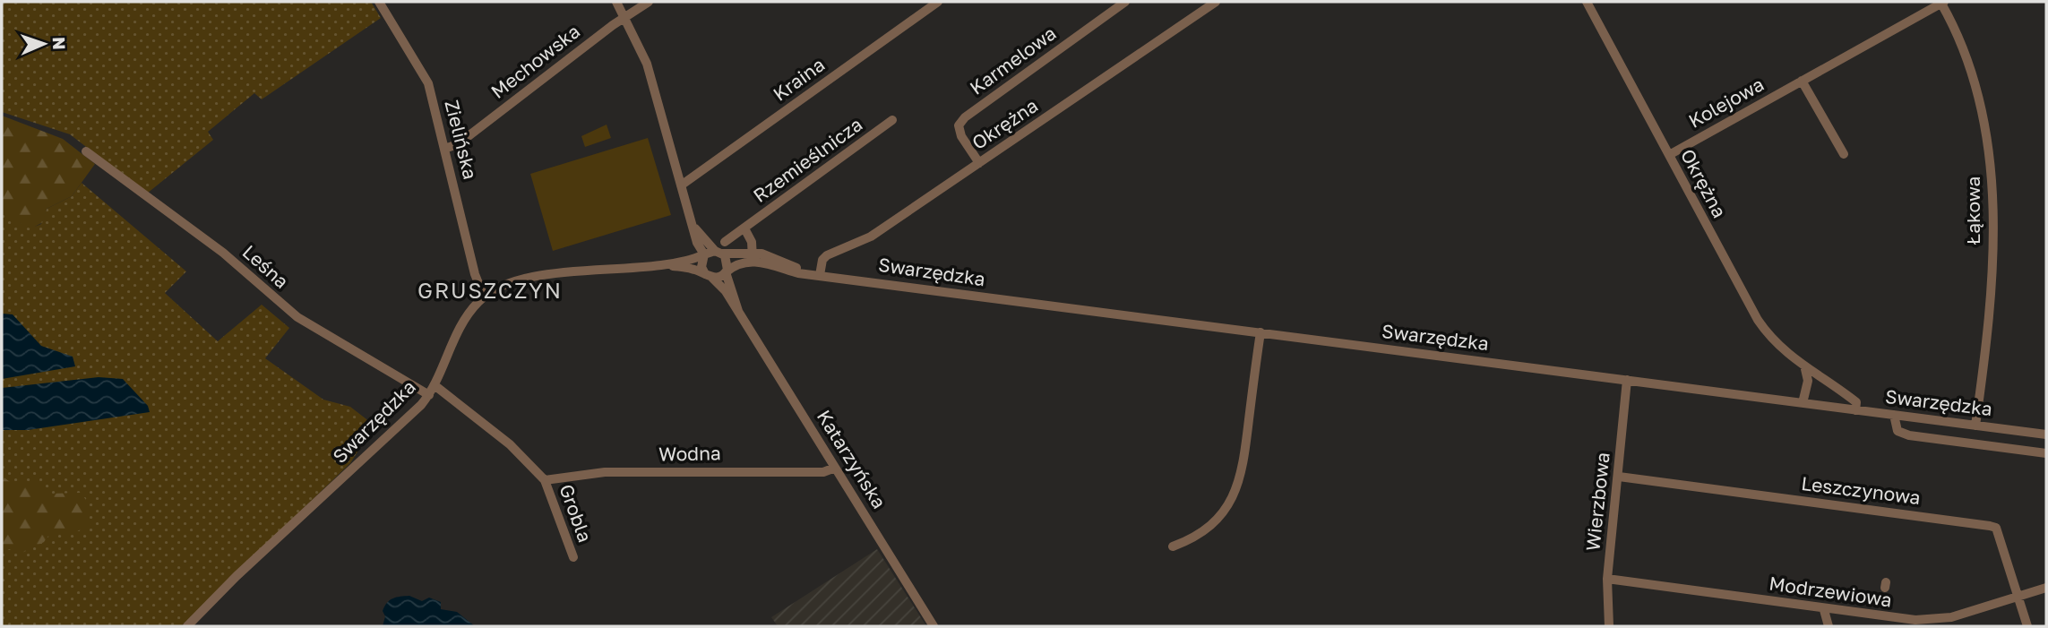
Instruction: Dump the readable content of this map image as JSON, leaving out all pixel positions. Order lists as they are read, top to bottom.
{
  "streets": {
    "street": [
      "Karmelowa",
      "Mechowska",
      "Kraina",
      "Kolejowa",
      "Okrężna",
      "Zielińska",
      "Rzemieślnicza",
      "Łąkowa",
      "Leśna",
      "Swarzędzka",
      "Wodna",
      "Katarzyńska",
      "Leszczynowa",
      "Wierzbowa",
      "Grobla",
      "Modrzewiowa"
    ]
  },
  "crossings": [
    ["Karmelowa", "Okrężna"],
    ["Mechowska", "Zielińska"],
    ["Kolejowa", "Okrężna"],
    ["Kolejowa", "Łąkowa"],
    ["Okrężna", "Swarzędzka"],
    ["Zielińska", "Swarzędzka"],
    ["Rzemieślnicza", "Swarzędzka"],
    ["Łąkowa", "Swarzędzka"],
    ["Leśna", "Swarzędzka"],
    ["Swarzędzka", "Katarzyńska"],
    ["Swarzędzka", "Wierzbowa"],
    ["Wodna", "Katarzyńska"],
    ["Wodna", "Grobla"],
    ["Leszczynowa", "Wierzbowa"],
    ["Leszczynowa", "Modrzewiowa"],
    ["Wierzbowa", "Modrzewiowa"]
  ],
  "districts": ["GRUSZCZYN"],
  "north": "right"
}
